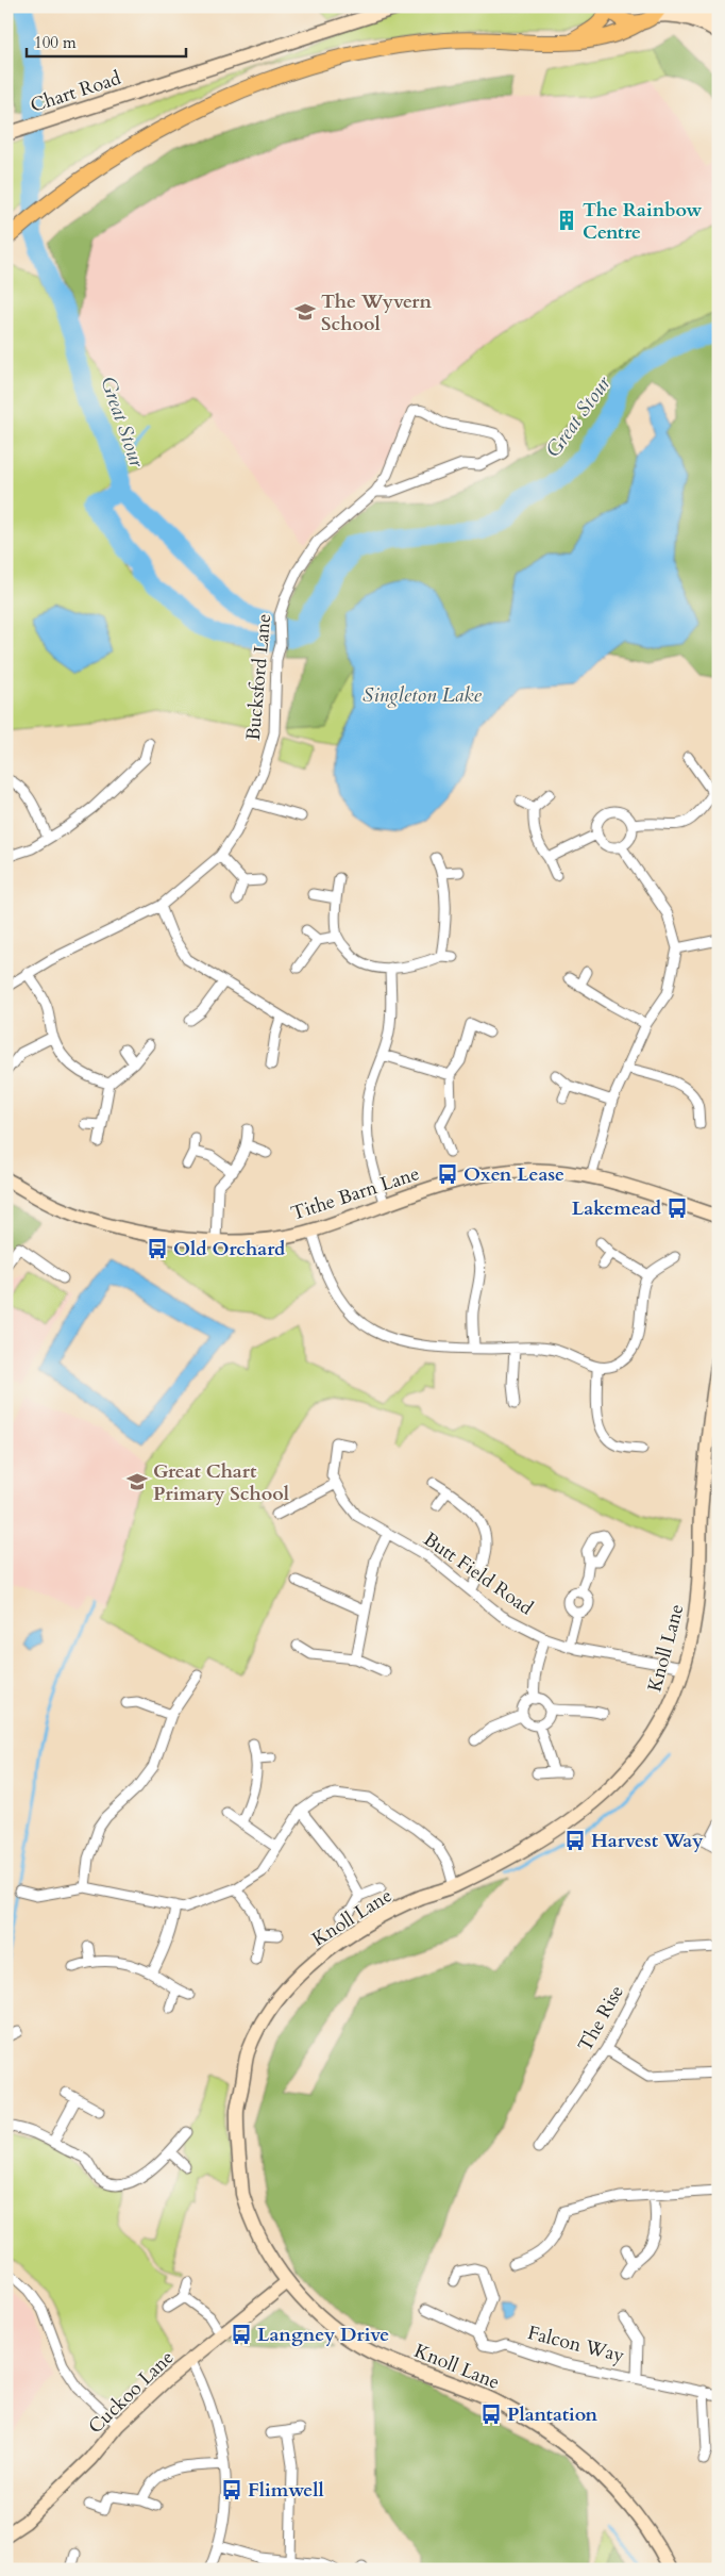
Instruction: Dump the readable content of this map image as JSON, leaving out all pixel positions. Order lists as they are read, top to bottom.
{
  "streets": {
    "street": [
      "Chart Road",
      "Bucksford Lane",
      "Tithe Barn Lane",
      "Butt Field Road",
      "Knoll Lane",
      "The Rise",
      "Falcon Way",
      "Cuckoo Lane"
    ]
  },
  "crossings": [
    ["Butt Field Road", "Knoll Lane"],
    ["Knoll Lane", "Cuckoo Lane"]
  ],
  "water": ["Great Stour", "Singleton Lake"],
  "places": {
    "building": ["The Rainbow Centre"],
    "school or university": ["The Wyvern School", "Great Chart Primary School"],
    "bus stop": [
      "Oxen Lease",
      "Lakemead",
      "Old Orchard",
      "Harvest Way",
      "Langney Drive",
      "Plantation",
      "Flimwell"
    ]
  },
  "scale_bar": "100 m"
}
